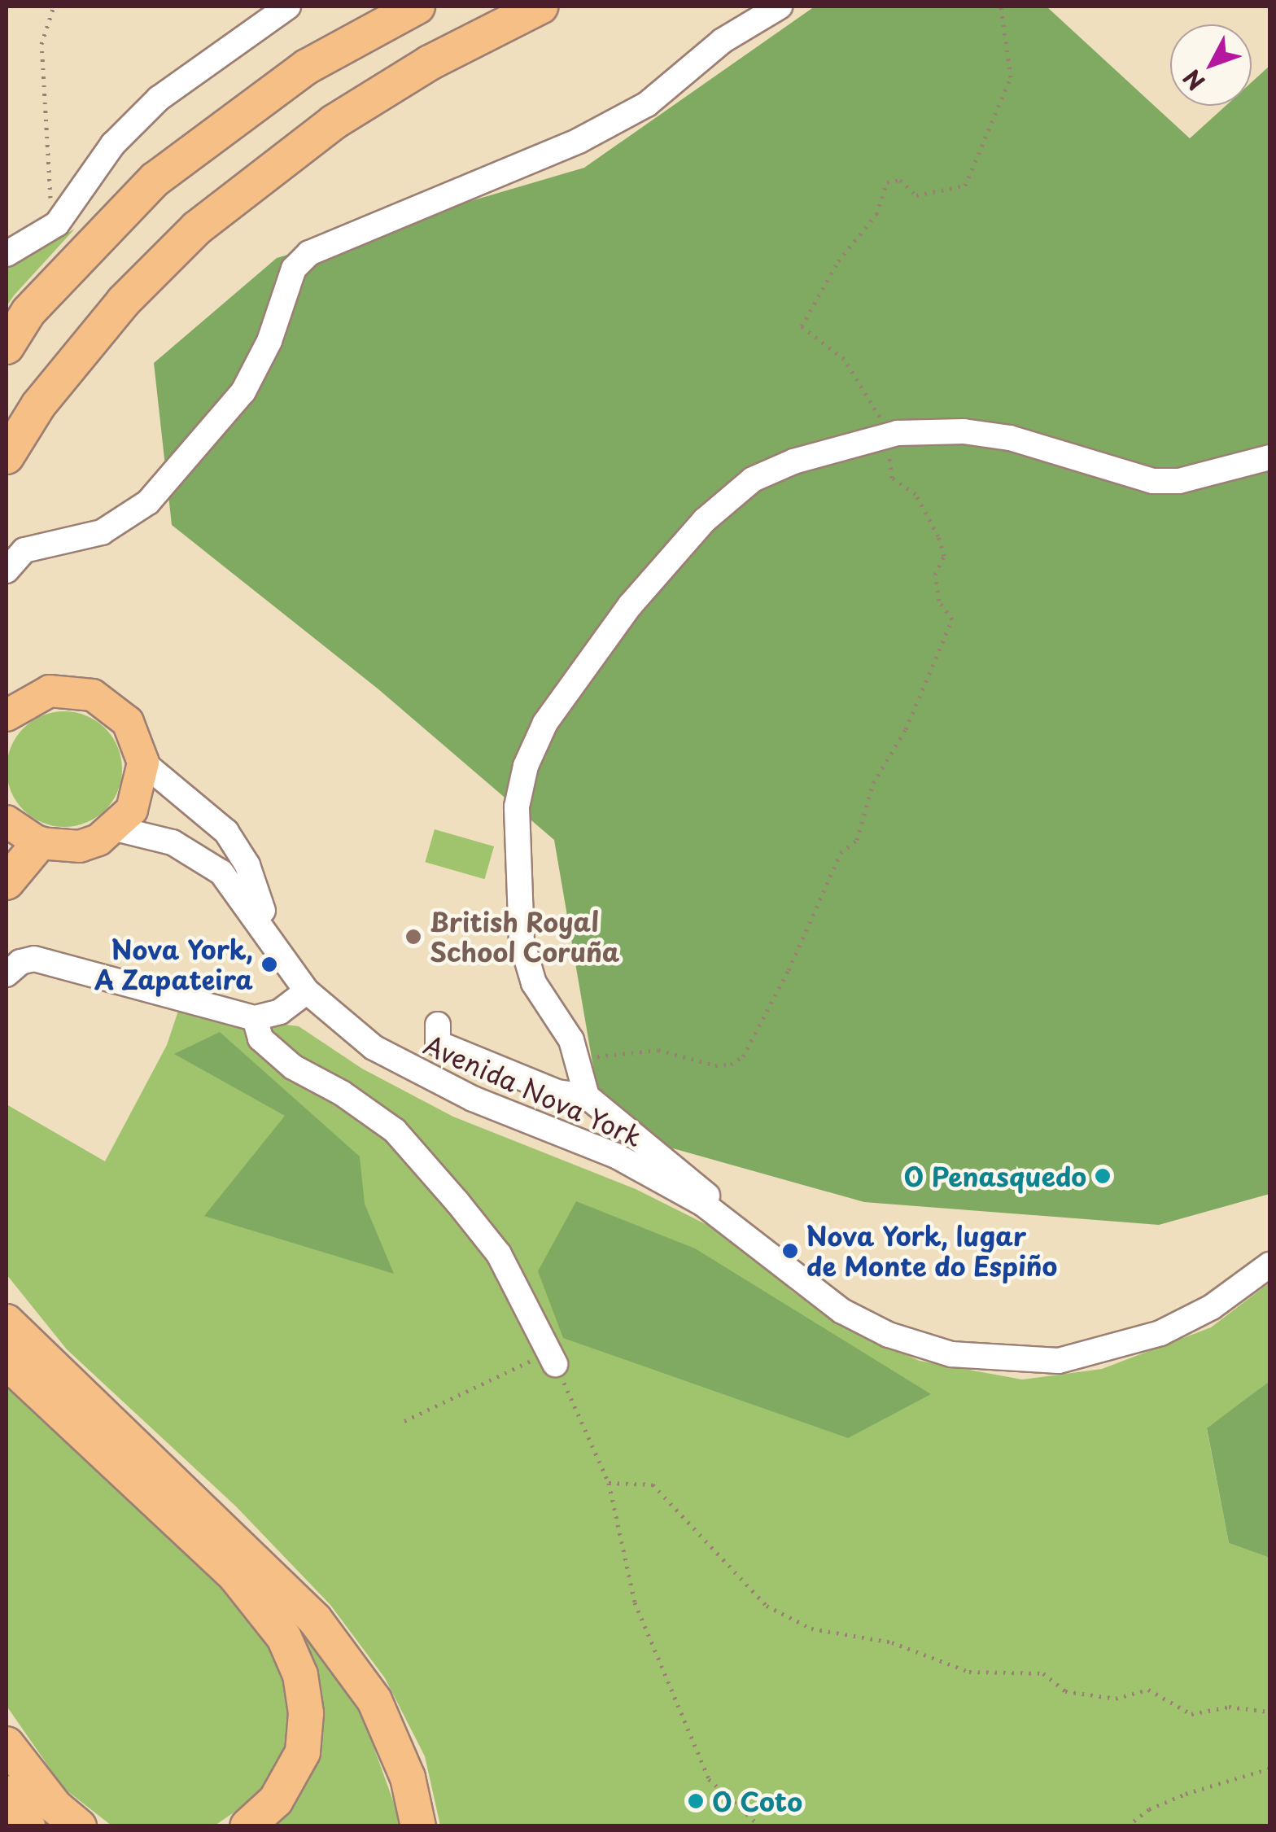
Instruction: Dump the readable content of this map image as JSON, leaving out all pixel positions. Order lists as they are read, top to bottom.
{
  "streets": {
    "street": ["Avenida Nova York"]
  },
  "places": [
    "British Royal School Coruña",
    "Nova York, A Zapateira",
    "O Penasquedo",
    "Nova York, lugar de Monte do Espiño",
    "O Coto"
  ],
  "north": "bottom left"
}
